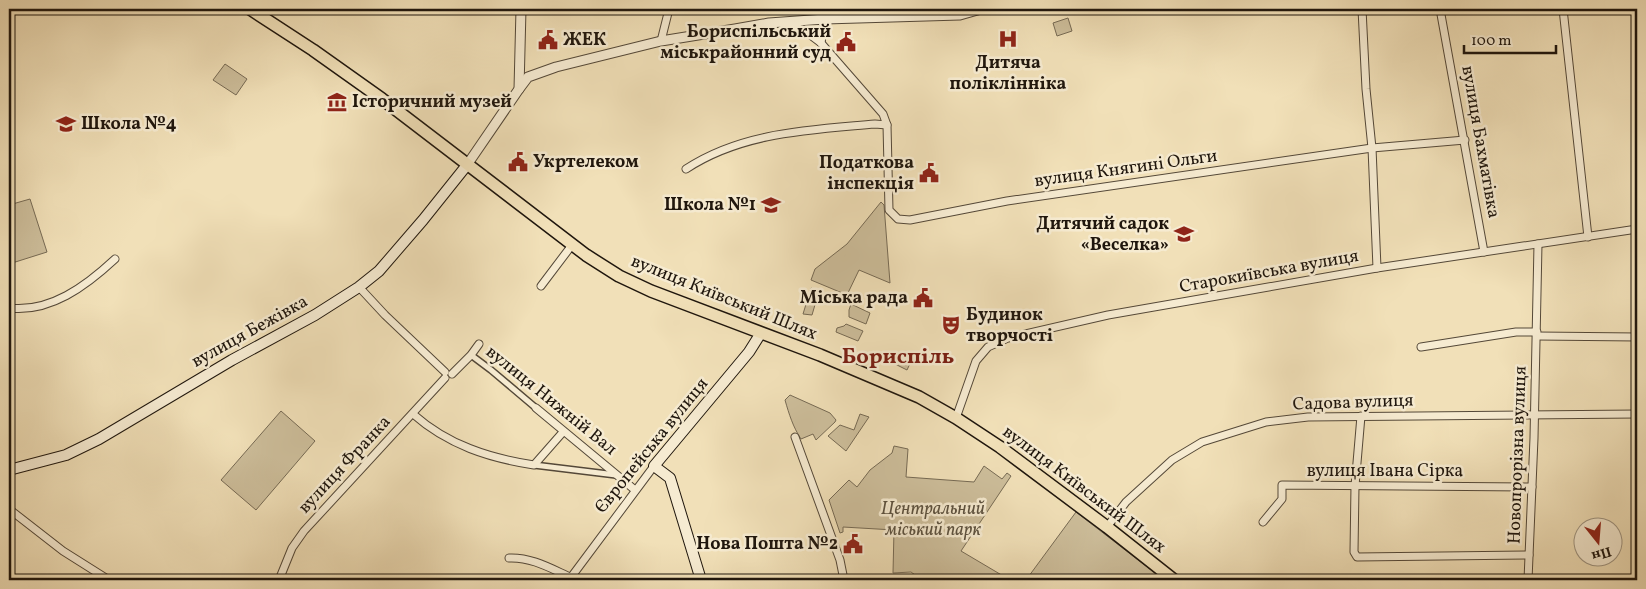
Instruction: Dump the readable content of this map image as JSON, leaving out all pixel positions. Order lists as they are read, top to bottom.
{
  "streets": {
    "highway": ["вулиця Київський Шлях"],
    "main road": ["вулиця Бежівка", "Європейська вулиця"],
    "street": [
      "вулиця Бахматівка",
      "вулиця Княгині Ольги",
      "Старокиївська вулиця",
      "вулиця Нижній Вал",
      "Садова вулиця",
      "Новопрорізна вулиця",
      "вулиця Франка",
      "вулиця Івана Сірка"
    ]
  },
  "crossings": [
    ["вулиця Бахматівка", "вулиця Княгині Ольги"],
    ["вулиця Бахматівка", "Старокиївська вулиця"],
    ["Старокиївська вулиця", "вулиця Київський Шлях"],
    ["Старокиївська вулиця", "Новопрорізна вулиця"],
    ["вулиця Київський Шлях", "вулиця Бежівка"],
    ["вулиця Київський Шлях", "Садова вулиця"],
    ["вулиця Київський Шлях", "Європейська вулиця"],
    ["вулиця Нижній Вал", "Європейська вулиця"],
    ["вулиця Нижній Вал", "вулиця Франка"],
    ["Садова вулиця", "Новопрорізна вулиця"],
    ["Новопрорізна вулиця", "вулиця Івана Сірка"]
  ],
  "districts": ["Бориспіль"],
  "parks": ["Центральний міський парк"],
  "places": {
    "hospital": ["Дитяча поліклінніка"],
    "public building": [
      "ЖЕК",
      "Бориспільський міськрайонний суд",
      "Укртелеком",
      "Податкова інспекція",
      "Міська рада",
      "Нова Пошта №2"
    ],
    "museum": ["Історичний музей"],
    "school or university": ["Школа №4", "Школа №1", "Дитячий садок «Веселка»"],
    "theatre": ["Будинок творчості"]
  },
  "scale_bar": "100 m",
  "north": "bottom"
}
